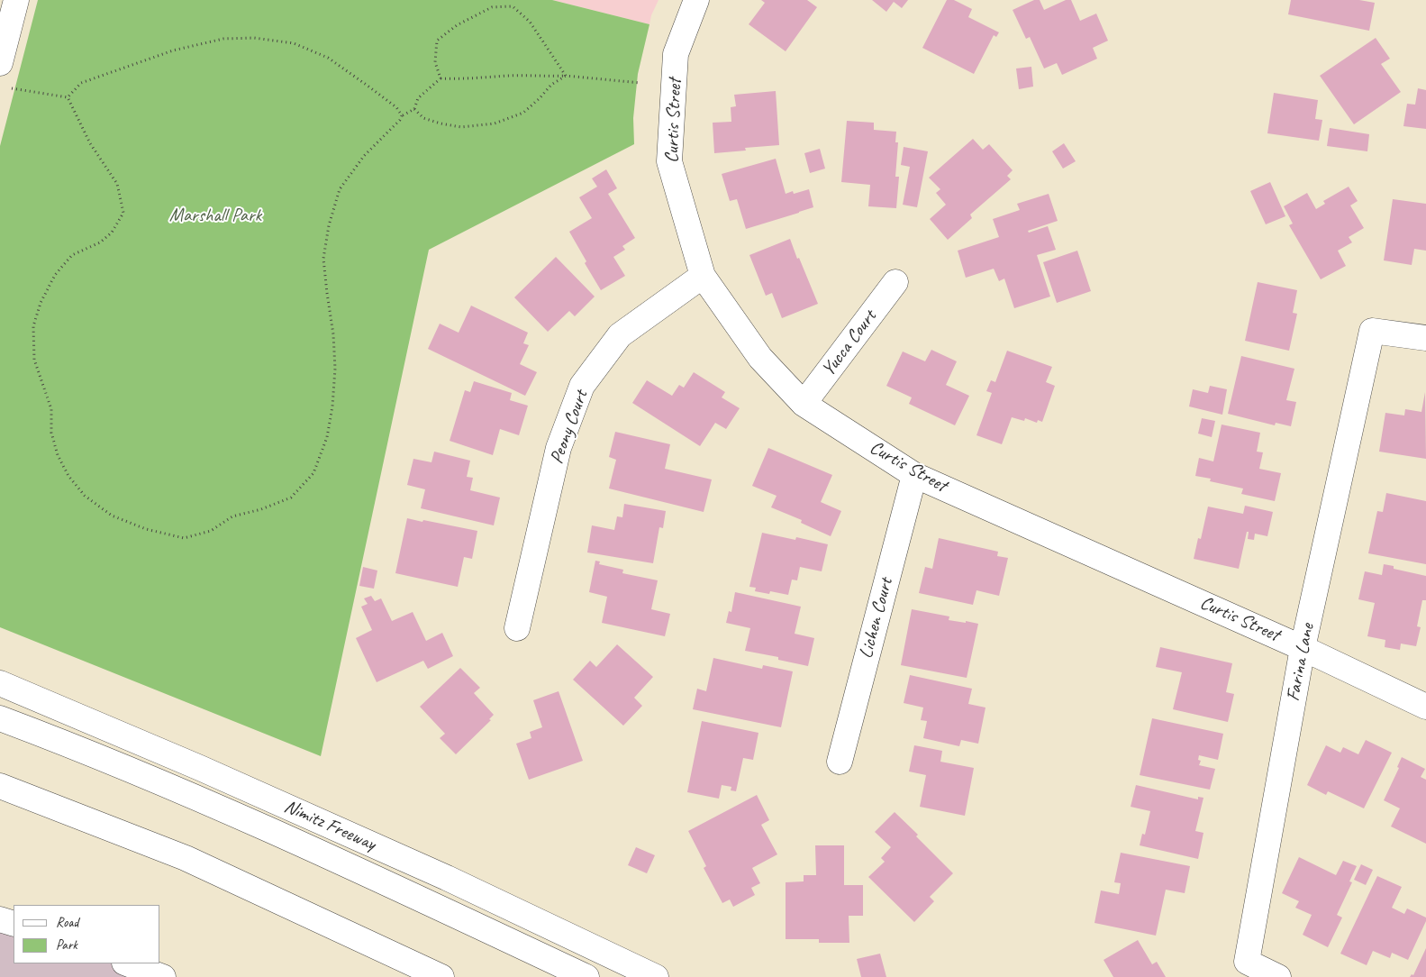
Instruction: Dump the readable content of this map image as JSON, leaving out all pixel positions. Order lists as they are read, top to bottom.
{
  "streets": {
    "main road": [
      "Curtis Street",
      "Yucca Court",
      "Peony Court",
      "Lichen Court",
      "Farina Lane",
      "Nimitz Freeway"
    ]
  },
  "crossings": [
    ["Curtis Street", "Yucca Court"],
    ["Curtis Street", "Peony Court"],
    ["Curtis Street", "Lichen Court"],
    ["Curtis Street", "Farina Lane"]
  ],
  "parks": ["Marshall Park"],
  "legend": ["Road", "Park"]
}
